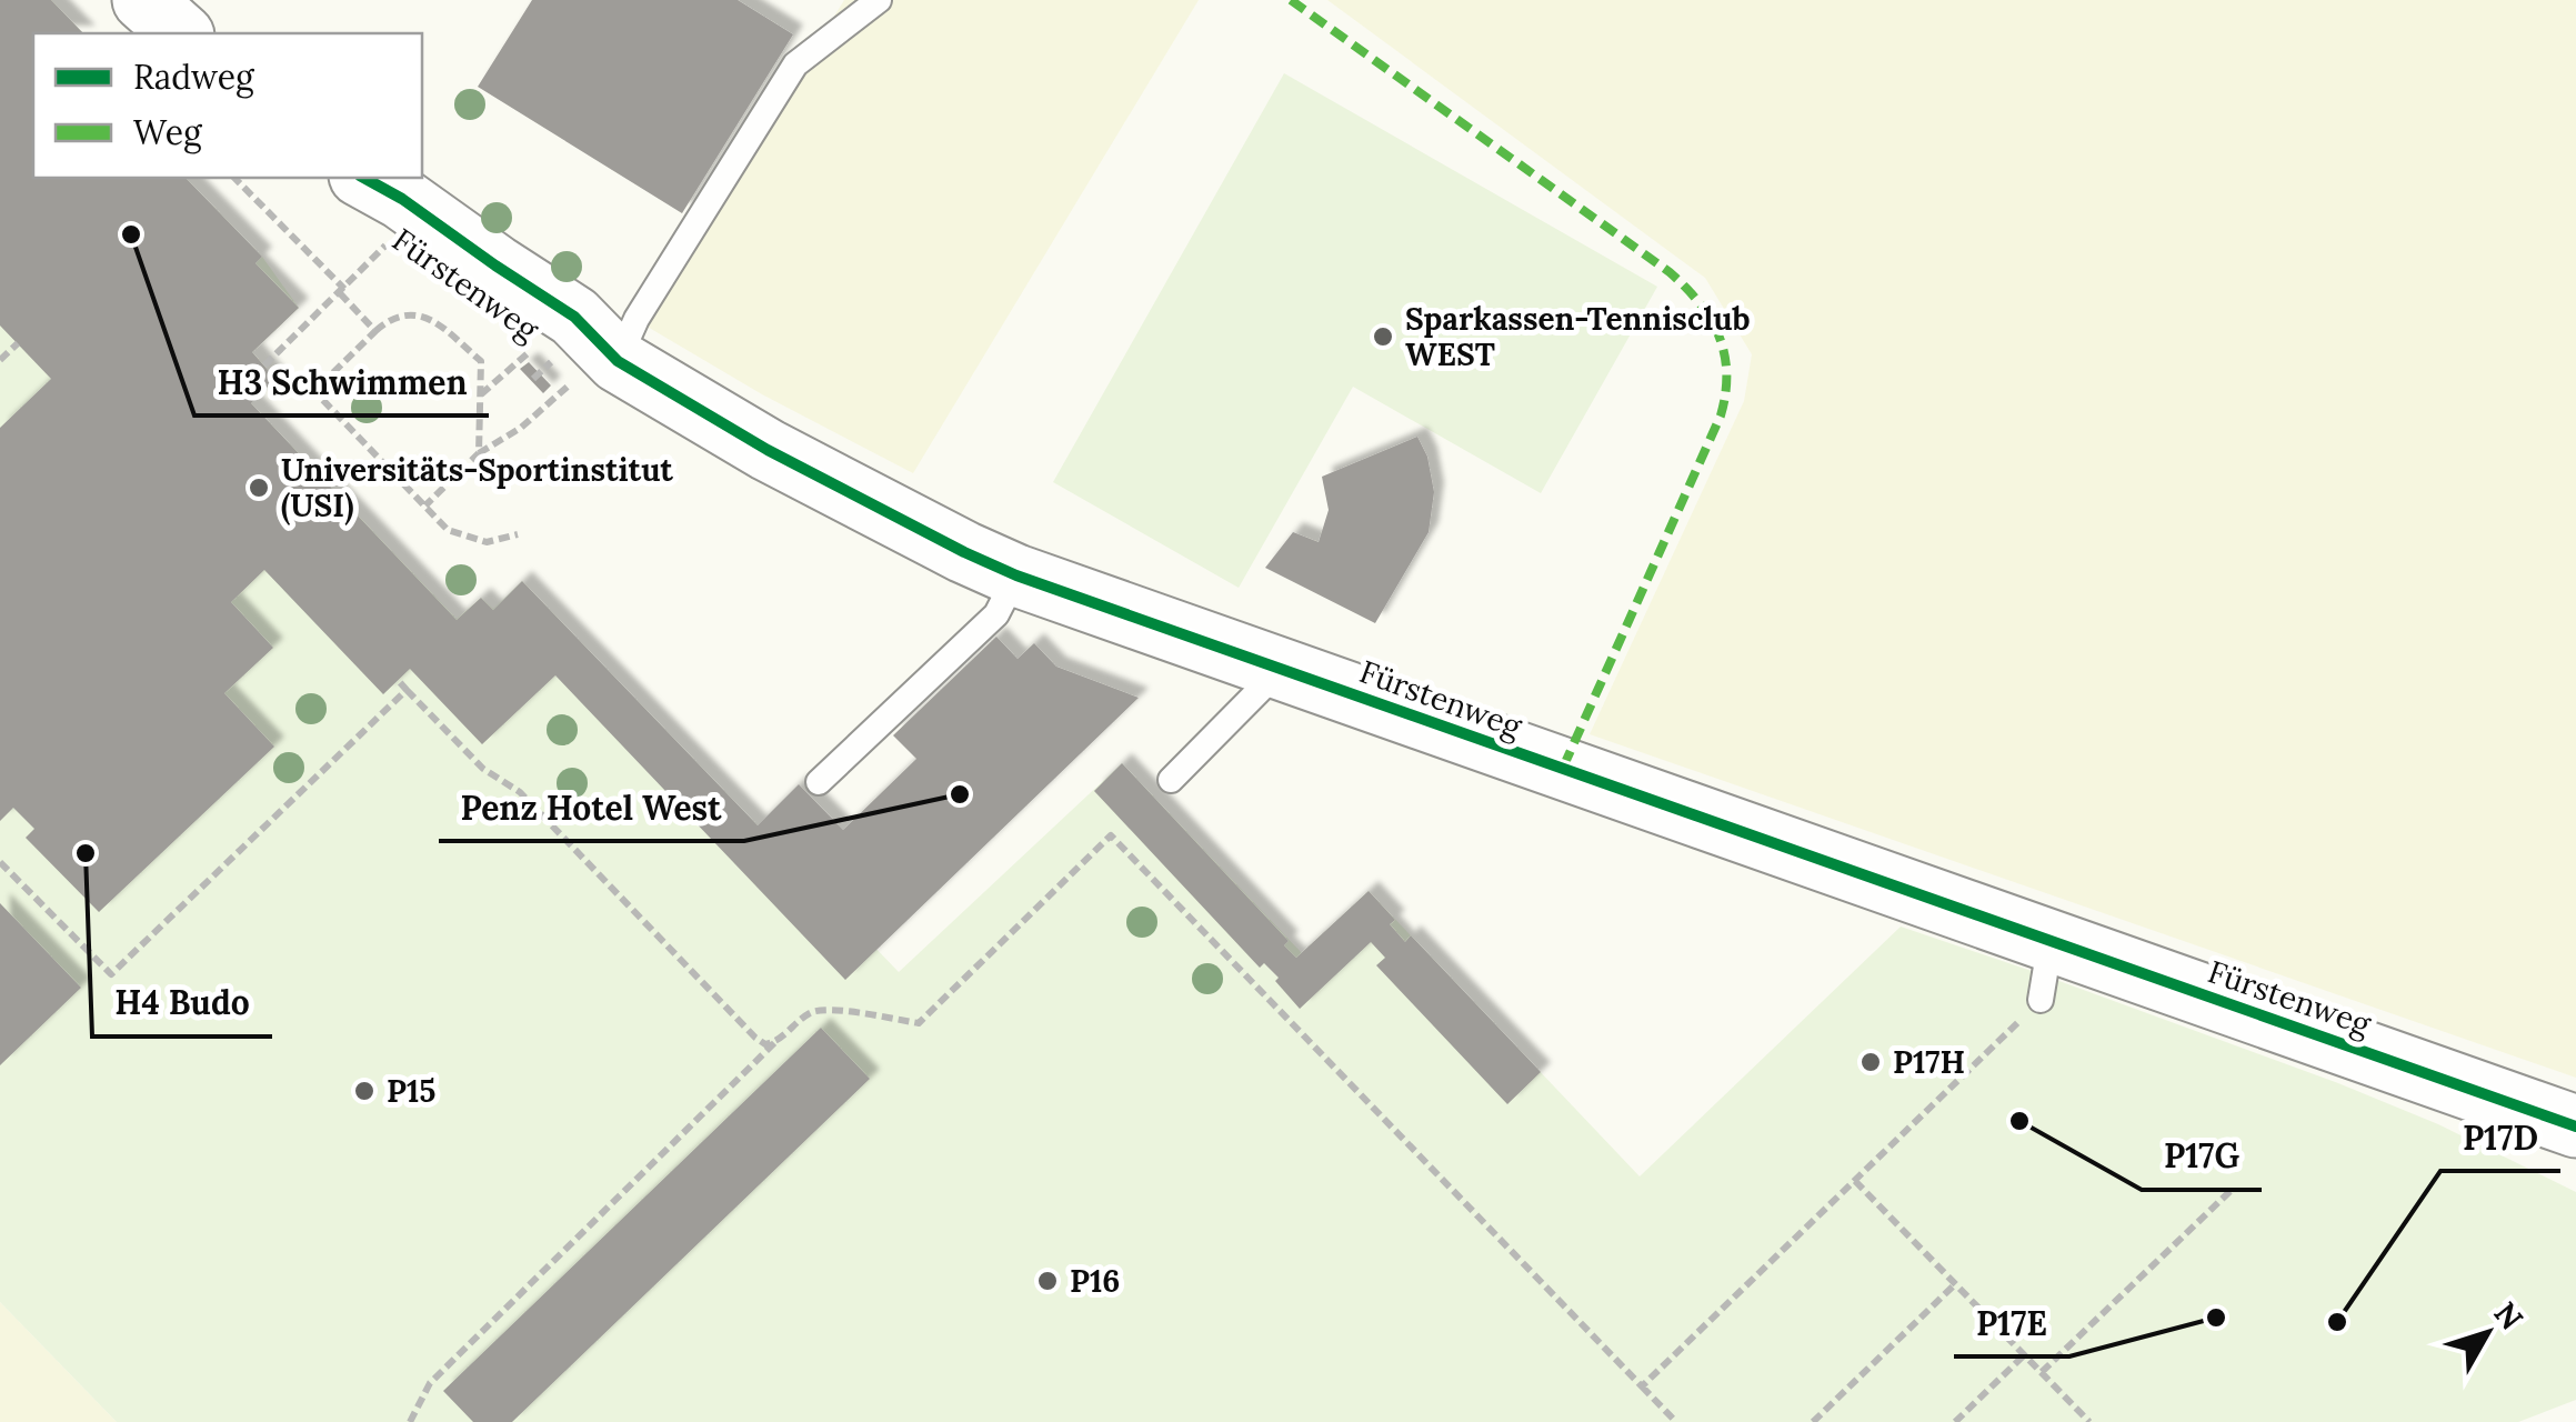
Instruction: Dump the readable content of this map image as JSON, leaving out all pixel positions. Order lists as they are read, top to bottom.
{
  "streets": {
    "street": ["Fürstenweg"]
  },
  "places": [
    "H3 Schwimmen",
    "Sparkassen-Tennisclub WEST",
    "Universitäts-Sportinstitut (USI)",
    "Penz Hotel West",
    "H4 Budo",
    "P17H",
    "P15",
    "P17G",
    "P16",
    "P17E",
    "P17D"
  ],
  "legend": ["Radweg", "Weg"],
  "north": "top right"
}
